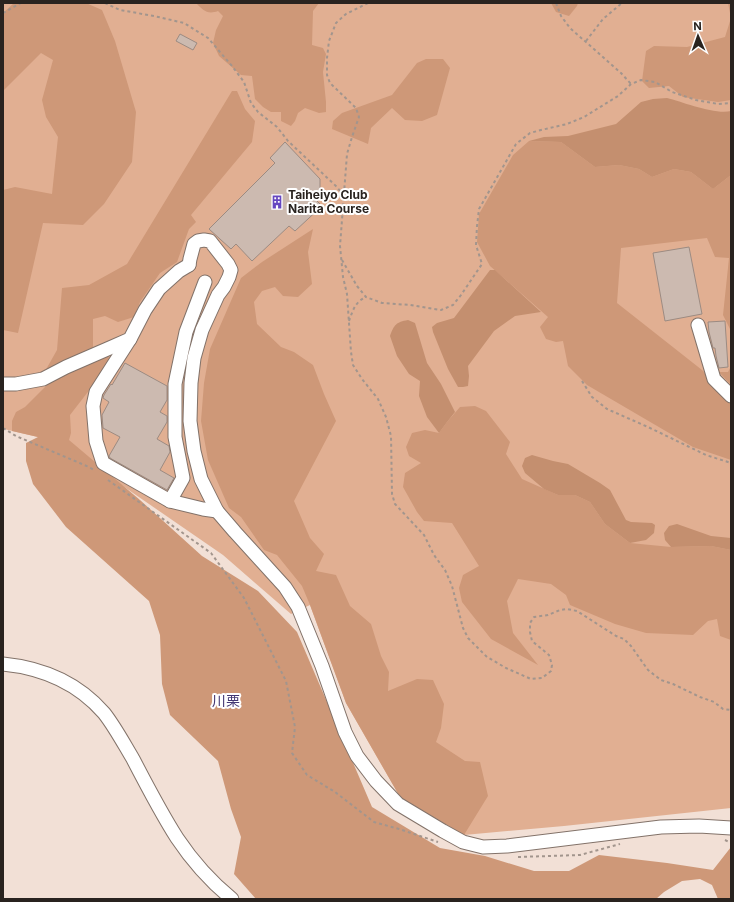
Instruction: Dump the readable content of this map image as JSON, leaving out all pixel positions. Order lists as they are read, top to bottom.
{
  "districts": ["川栗"],
  "places": {
    "building": ["Taiheiyo Club Narita Course"]
  },
  "north": "top"
}
